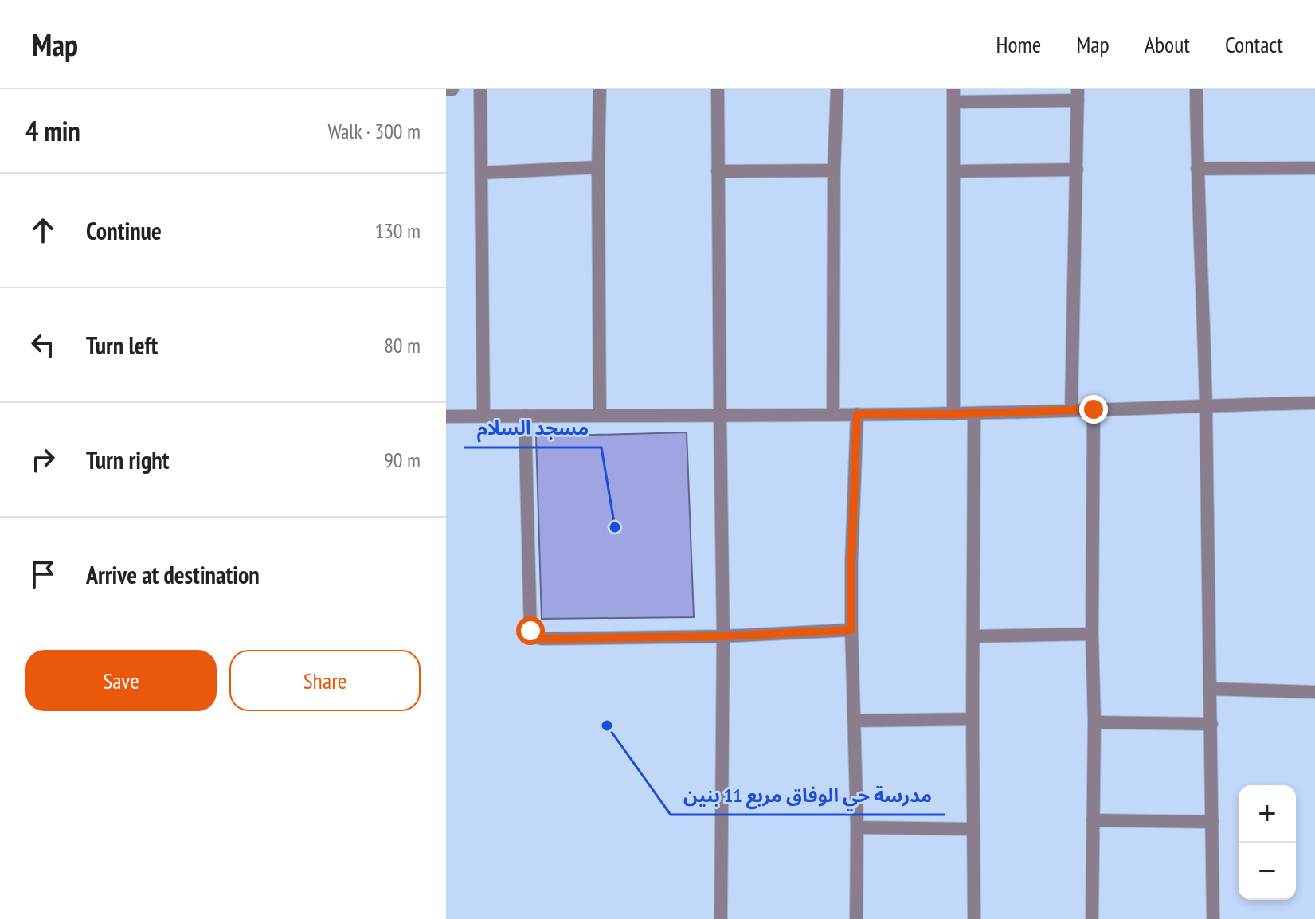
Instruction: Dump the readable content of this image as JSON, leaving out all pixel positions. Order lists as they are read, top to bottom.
{
  "places": ["مسجد السلام", "مدرسة حي الوفاق مربع 11 بنين"],
  "page": {
    "header": "Map",
    "nav": [
      "Home",
      "Map",
      "About",
      "Contact"
    ],
    "heading": ["4 min", "Walk · 300 m"],
    "list": [
      ["Continue", "130 m"],
      ["Turn left", "80 m"],
      ["Turn right", "90 m"],
      "Arrive at destination"
    ],
    "buttons": ["Save", "Share"],
    "map_buttons": ["+", "−"]
  }
}
